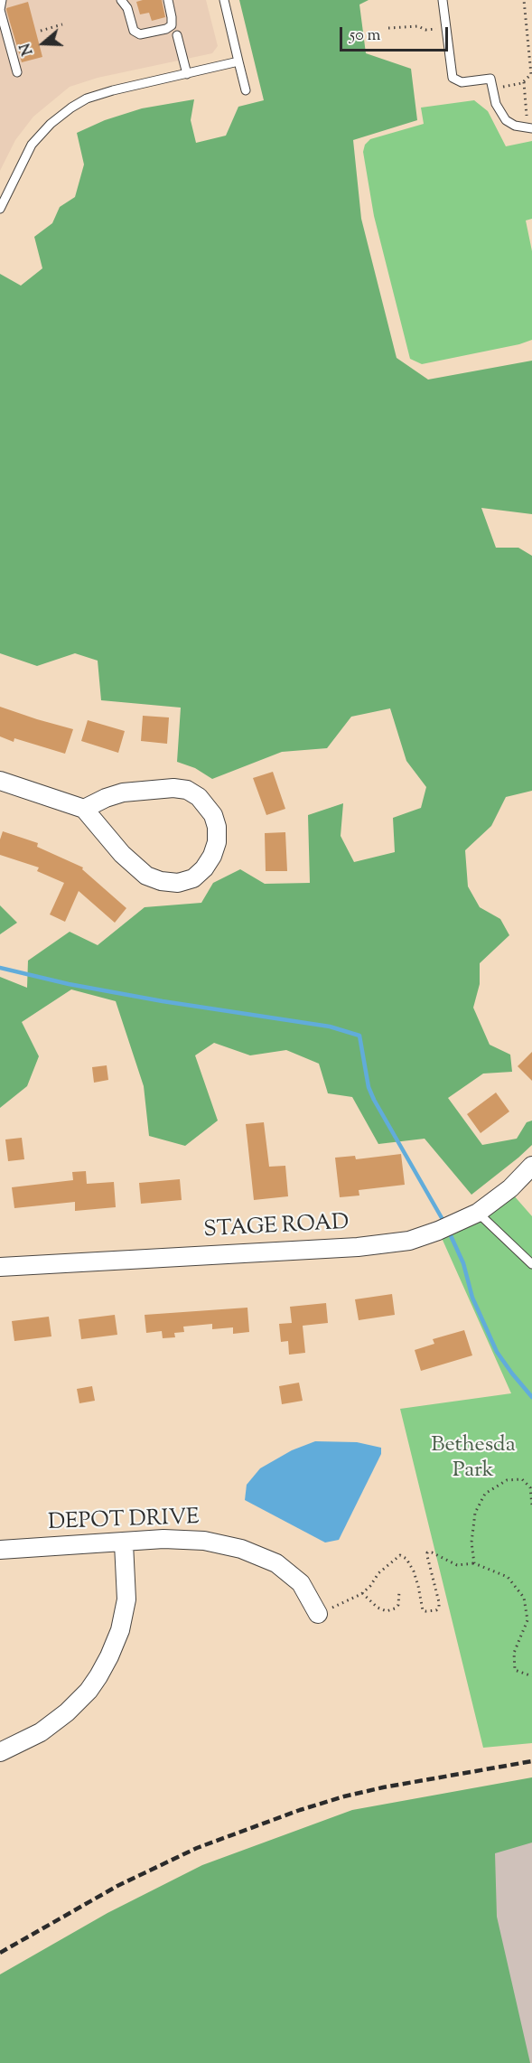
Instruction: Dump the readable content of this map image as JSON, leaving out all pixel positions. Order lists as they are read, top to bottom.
{
  "streets": {
    "street": ["STAGE ROAD", "DEPOT DRIVE"]
  },
  "parks": ["Bethesda Park"],
  "scale_bar": "50 m",
  "north": "left"
}
